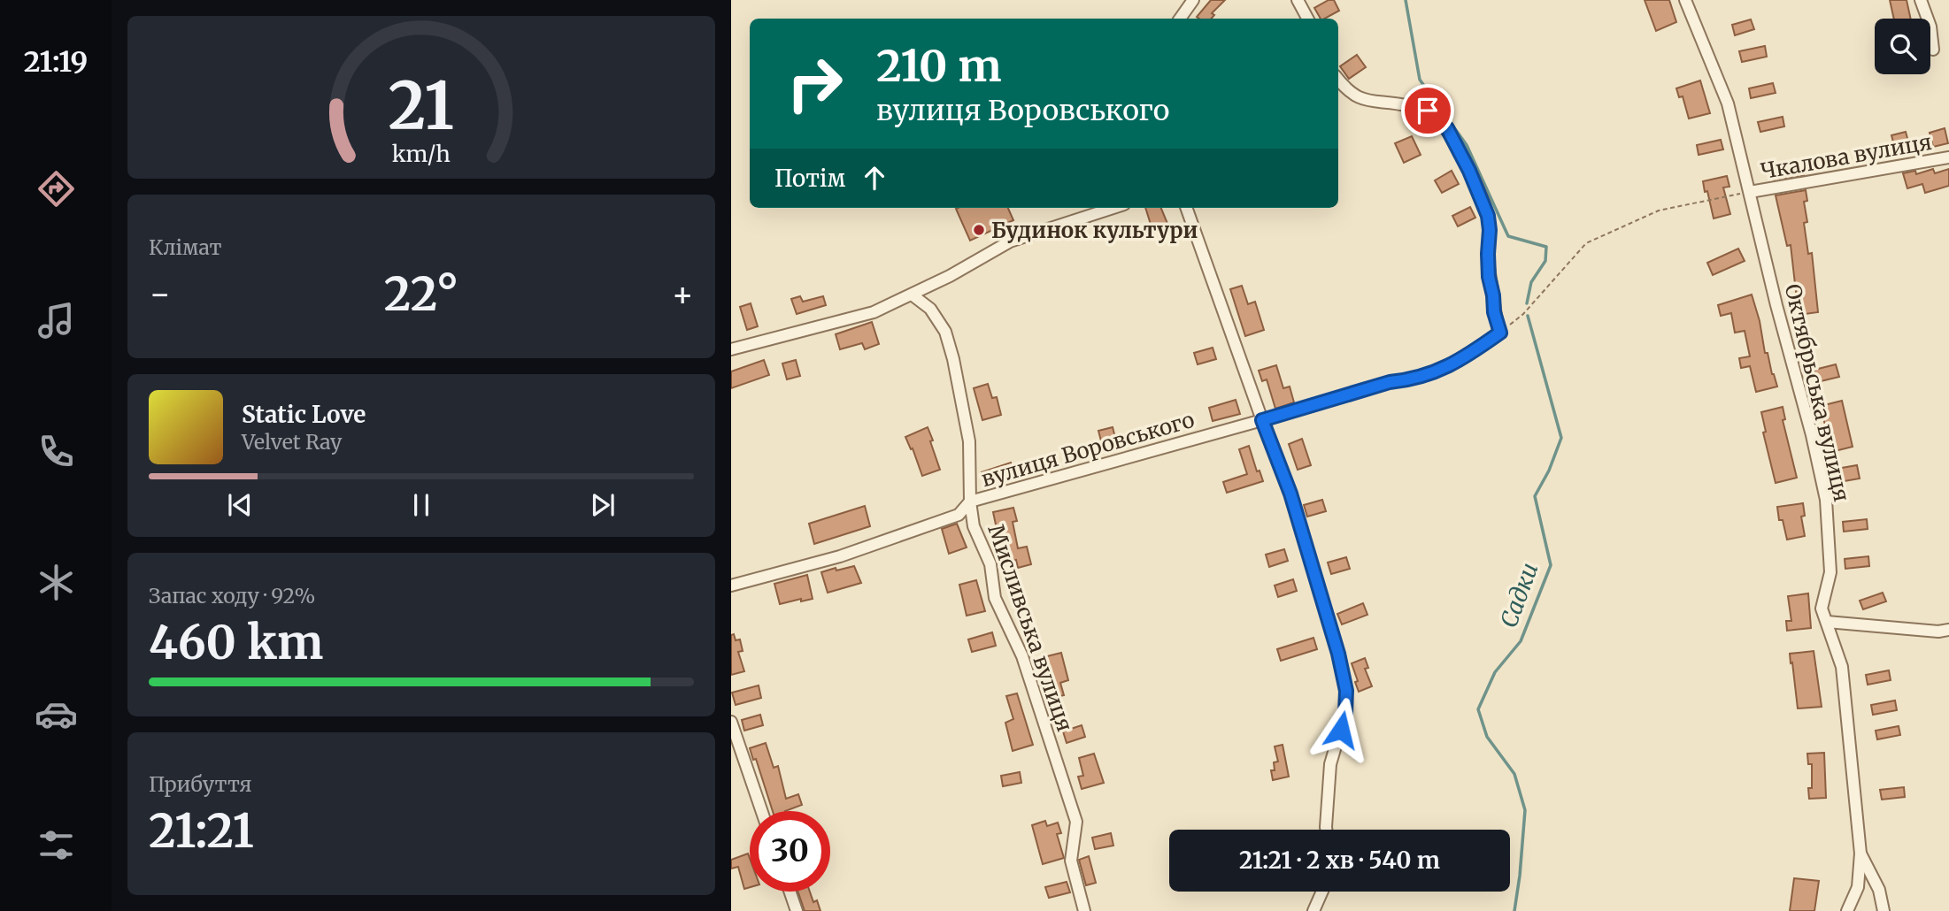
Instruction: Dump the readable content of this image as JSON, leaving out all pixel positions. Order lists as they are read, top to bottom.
{
  "streets": {
    "street": [
      "Чкалова вулиця",
      "Октябрьська вулиця",
      "вулиця Воровського",
      "Мисливська вулиця"
    ]
  },
  "crossings": [
    ["Чкалова вулиця", "Октябрьська вулиця"],
    ["вулиця Воровського", "Мисливська вулиця"]
  ],
  "water": ["Садки"],
  "places": ["Будинок культури"],
  "page": {
    "tabs": "21:19",
    "turn": ["210 m", "вулиця Воровського"],
    "then": "Потім",
    "tile": [
      "Клімат",
      ["Запас ходу · 92%", "460 km"],
      ["Прибуття", "21:21"]
    ],
    "heat": ["−", "22°", "+"],
    "song": ["Static Love", "Velvet Ray"],
    "limit": "30",
    "trip": "21:21 · 2 хв · 540 m",
    "gauge": ["21", "km/h"]
  }
}
